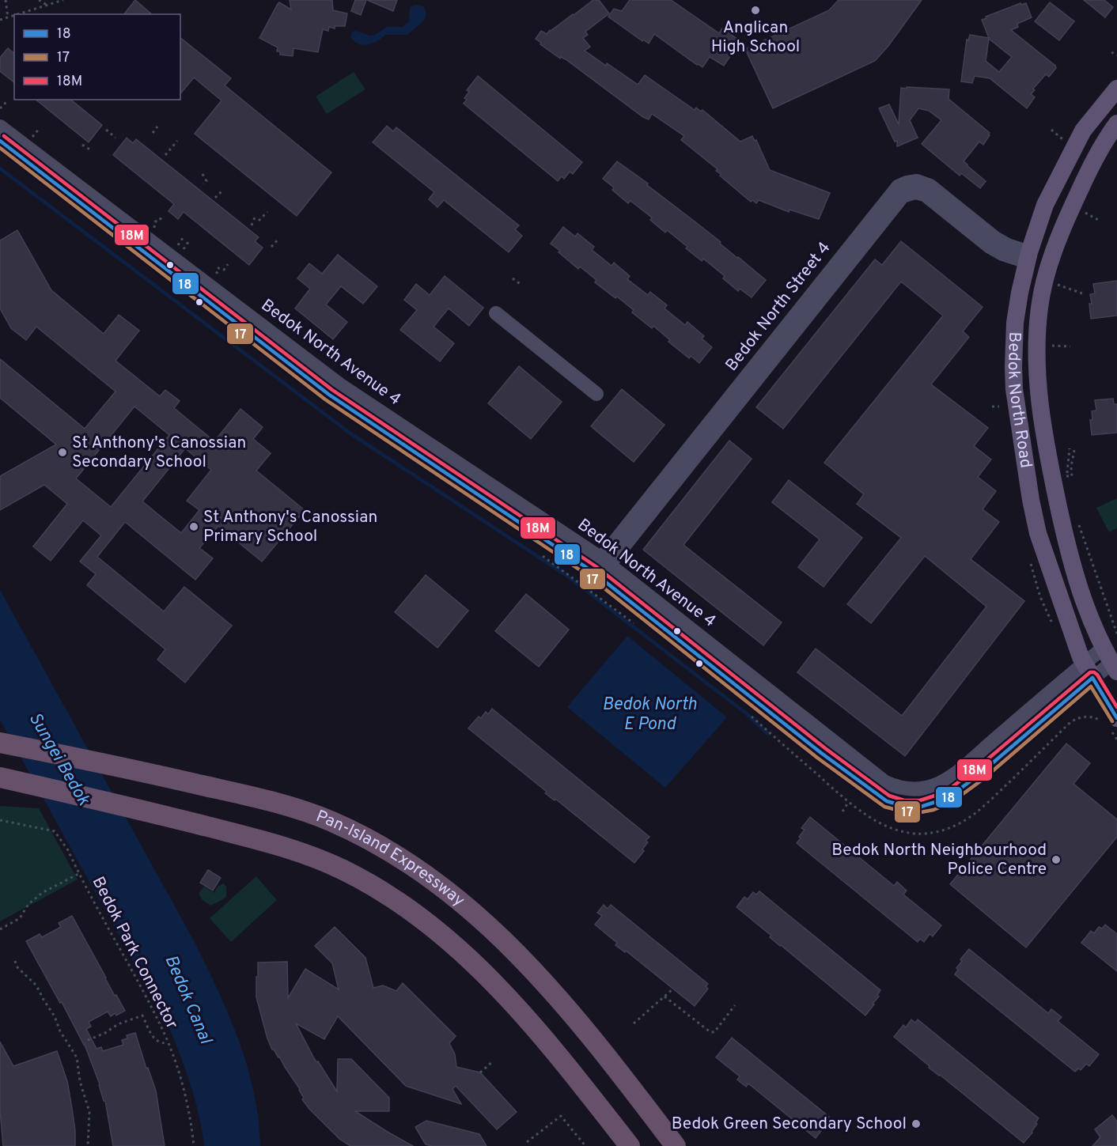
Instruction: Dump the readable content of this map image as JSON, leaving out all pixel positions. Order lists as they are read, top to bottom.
{
  "streets": {
    "highway": ["Pan-Island Expressway"],
    "main road": ["Bedok North Road"],
    "street": ["Bedok North Street 4", "Bedok North Avenue 4"],
    "path": ["Bedok Park Connector"]
  },
  "crossings": [
    ["Bedok North Street 4", "Bedok North Avenue 4"],
    ["Bedok North Street 4", "Bedok North Road"],
    ["Bedok North Avenue 4", "Bedok North Road"]
  ],
  "water": ["Bedok North E Pond", "Sungei Bedok", "Bedok Canal"],
  "places": [
    "Anglican High School",
    "St Anthony's Canossian Secondary School",
    "St Anthony's Canossian Primary School",
    "Bedok North Neighbourhood Police Centre",
    "Bedok Green Secondary School"
  ],
  "lines": ["transit line 18M", "transit line 18", "transit line 17"],
  "legend": ["18", "17", "18M"]
}
